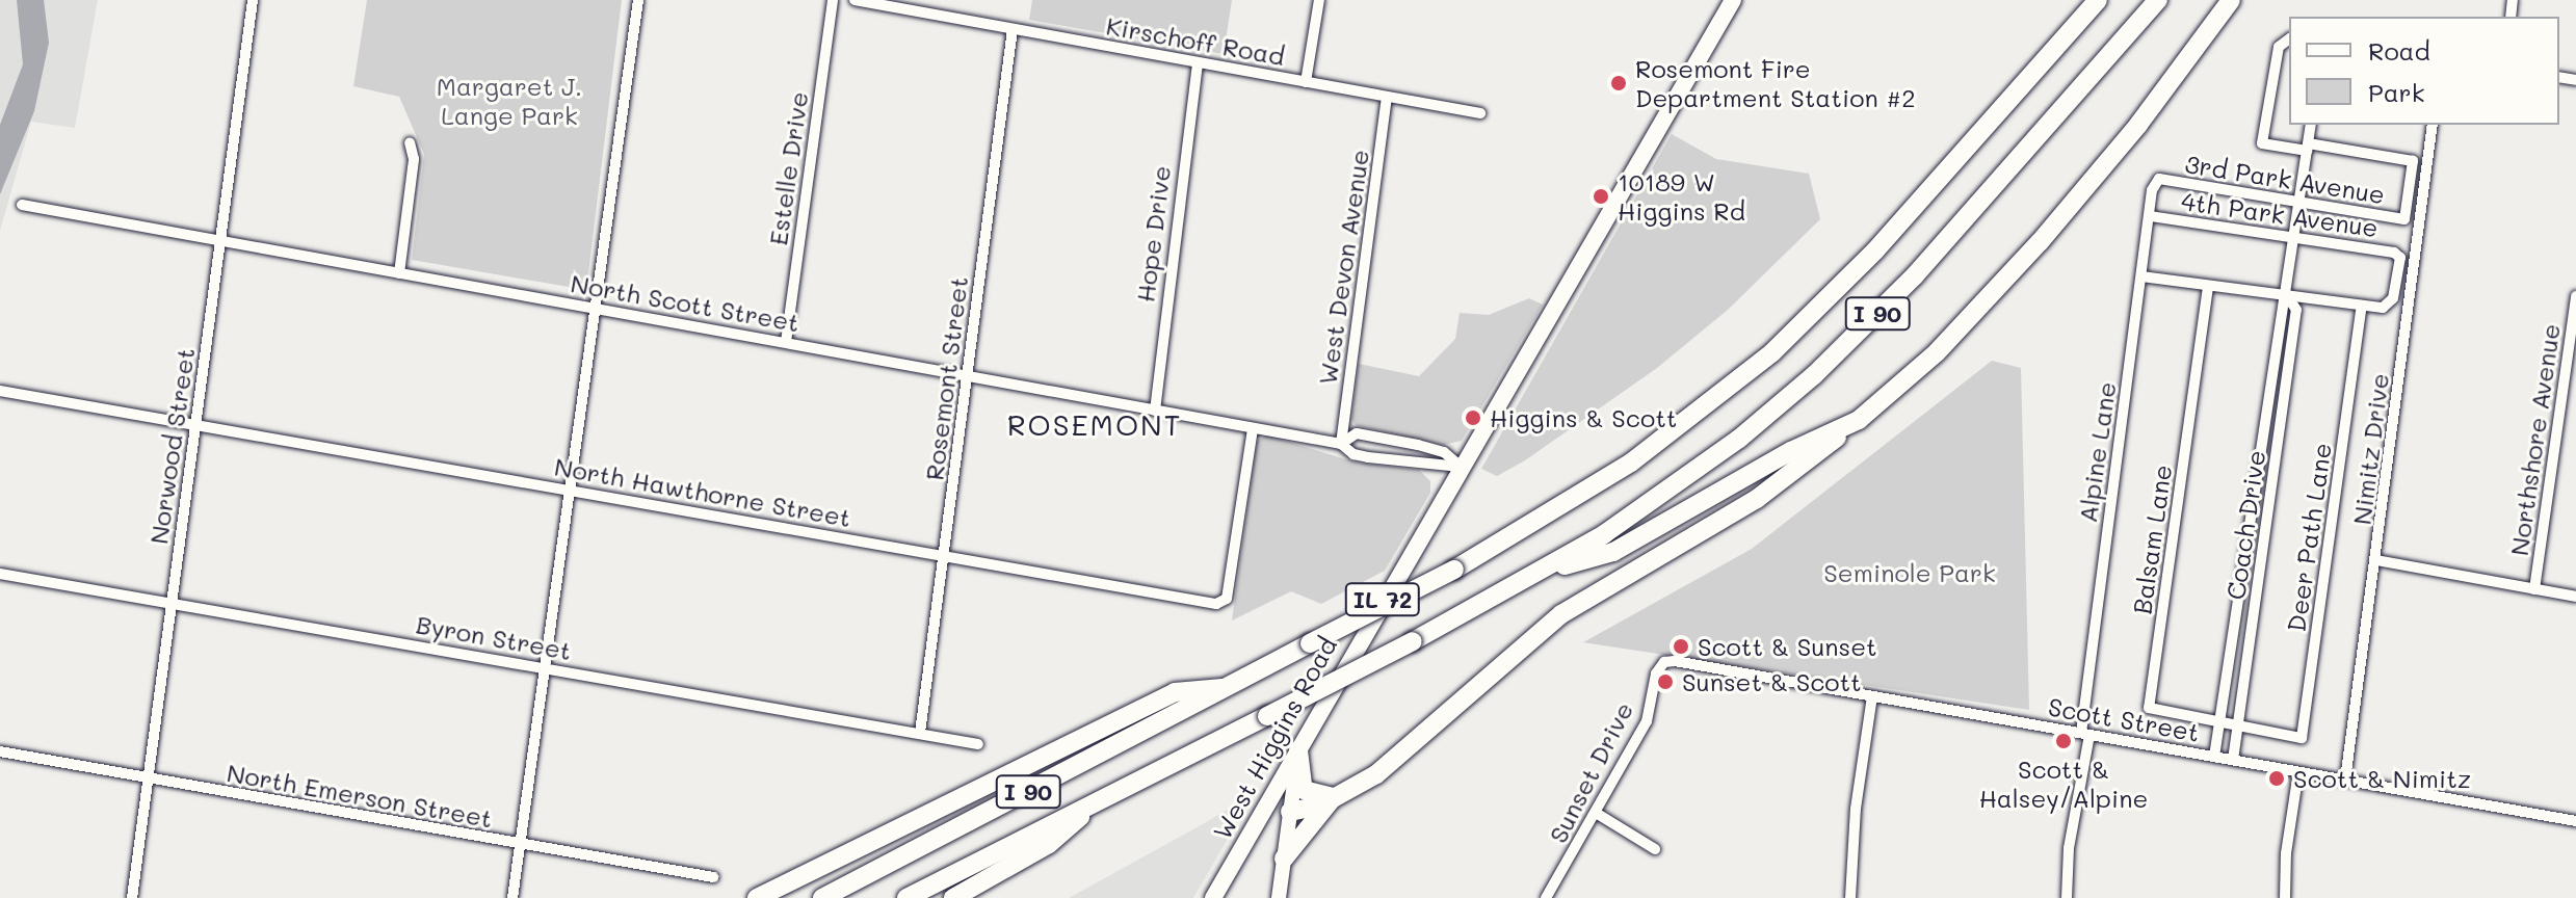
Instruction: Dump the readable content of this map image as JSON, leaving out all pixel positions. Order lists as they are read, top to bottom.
{
  "streets": {
    "highway": ["I 90"],
    "main road": ["IL 72", "West Higgins Road"],
    "street": [
      "Kirschoff Road",
      "Estelle Drive",
      "3rd Park Avenue",
      "4th Park Avenue",
      "Hope Drive",
      "West Devon Avenue",
      "North Scott Street",
      "Rosemont Street",
      "Northshore Avenue",
      "Norwood Street",
      "Nimitz Drive",
      "Alpine Lane",
      "North Hawthorne Street",
      "Coach Drive",
      "Deer Path Lane",
      "Balsam Lane",
      "Byron Street",
      "Scott Street",
      "Sunset Drive",
      "North Emerson Street"
    ]
  },
  "crossings": [
    ["Kirschoff Road", "Hope Drive"],
    ["Kirschoff Road", "West Devon Avenue"],
    ["Kirschoff Road", "Rosemont Street"],
    ["Estelle Drive", "North Scott Street"],
    ["3rd Park Avenue", "Alpine Lane"],
    ["3rd Park Avenue", "Coach Drive"],
    ["4th Park Avenue", "Alpine Lane"],
    ["4th Park Avenue", "Coach Drive"],
    ["4th Park Avenue", "Deer Path Lane"],
    ["Hope Drive", "North Scott Street"],
    ["West Devon Avenue", "North Scott Street"],
    ["North Scott Street", "Rosemont Street"],
    ["North Scott Street", "Norwood Street"],
    ["North Scott Street", "North Hawthorne Street"],
    ["North Scott Street", "West Higgins Road"],
    ["Rosemont Street", "North Hawthorne Street"],
    ["Rosemont Street", "Byron Street"],
    ["Norwood Street", "North Hawthorne Street"],
    ["Norwood Street", "Byron Street"],
    ["Norwood Street", "North Emerson Street"],
    ["Nimitz Drive", "Scott Street"],
    ["Alpine Lane", "Scott Street"],
    ["Coach Drive", "Deer Path Lane"],
    ["Coach Drive", "Balsam Lane"],
    ["Coach Drive", "Scott Street"],
    ["Deer Path Lane", "Balsam Lane"],
    ["Scott Street", "Sunset Drive"]
  ],
  "districts": ["ROSEMONT"],
  "parks": ["Margaret J. Lange Park", "Seminole Park"],
  "places": [
    "Rosemont Fire Department Station #2",
    "10189 W Higgins Rd",
    "Higgins & Scott",
    "Scott & Sunset",
    "Sunset & Scott",
    "Scott & Halsey/Alpine",
    "Scott & Nimitz"
  ],
  "legend": ["Road", "Park"]
}
